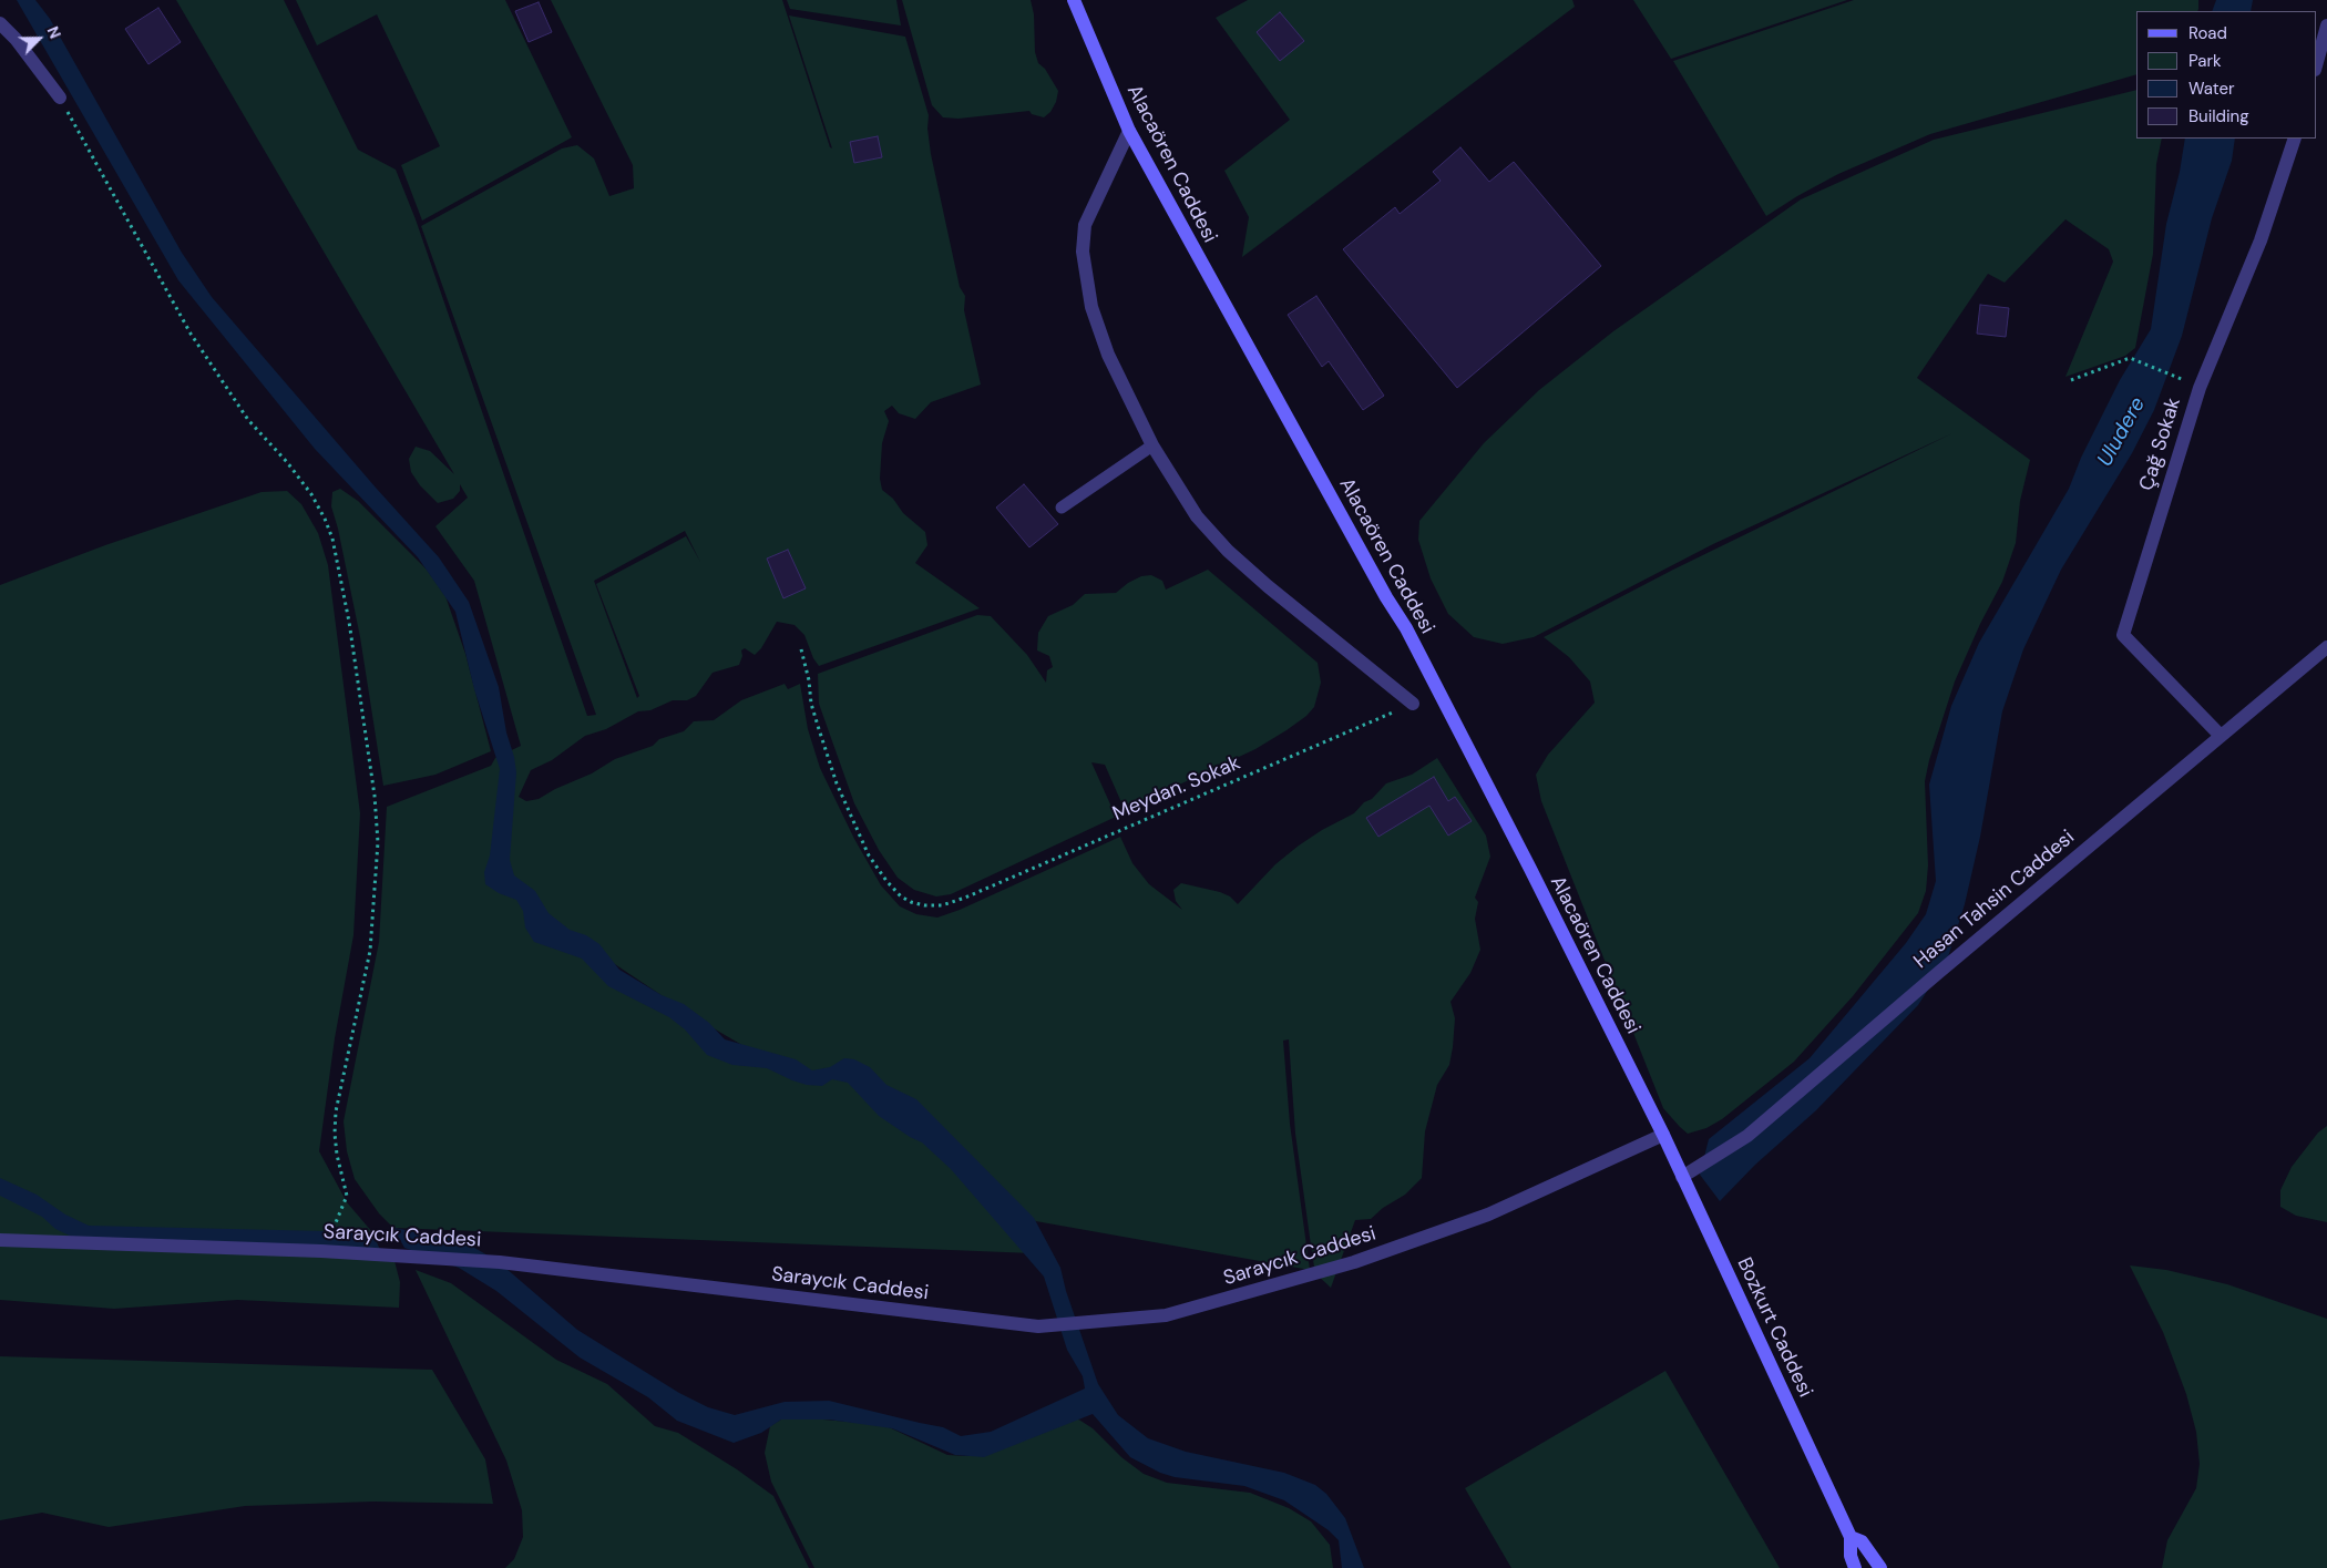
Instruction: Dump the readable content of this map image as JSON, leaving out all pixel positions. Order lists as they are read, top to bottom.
{
  "streets": {
    "street": [
      "Alacaören Caddesi",
      "Çağ Sokak",
      "Hasan Tahsin Caddesi",
      "Saraycık Caddesi",
      "Bozkurt Caddesi"
    ],
    "path": ["Meydan. Sokak"]
  },
  "crossings": [
    ["Alacaören Caddesi", "Saraycık Caddesi"],
    ["Alacaören Caddesi", "Bozkurt Caddesi"],
    ["Çağ Sokak", "Hasan Tahsin Caddesi"],
    ["Hasan Tahsin Caddesi", "Bozkurt Caddesi"],
    ["Saraycık Caddesi", "Bozkurt Caddesi"]
  ],
  "water": ["Uludere"],
  "legend": [
    "Road",
    "Park",
    "Water",
    "Building"
  ],
  "north": "top right"
}
